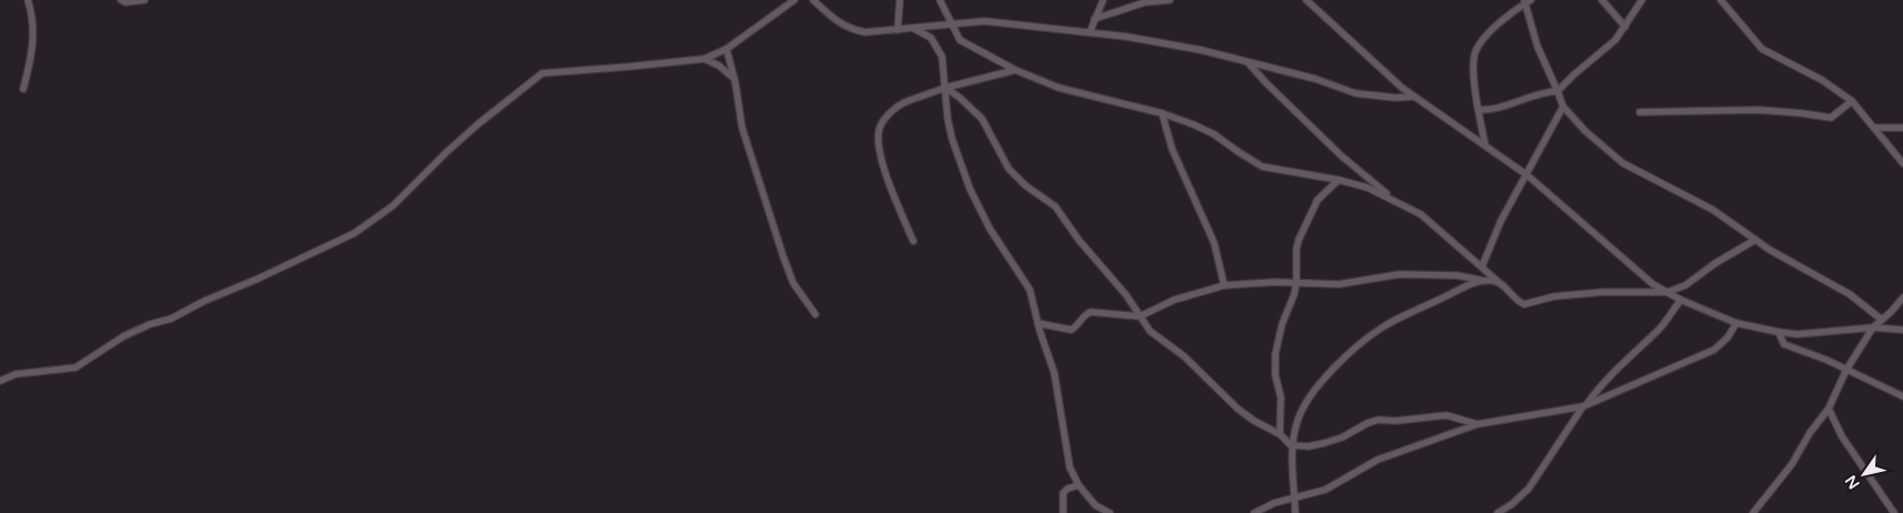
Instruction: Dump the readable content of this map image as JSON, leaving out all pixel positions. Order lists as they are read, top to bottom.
{
  "north": "bottom left"
}
